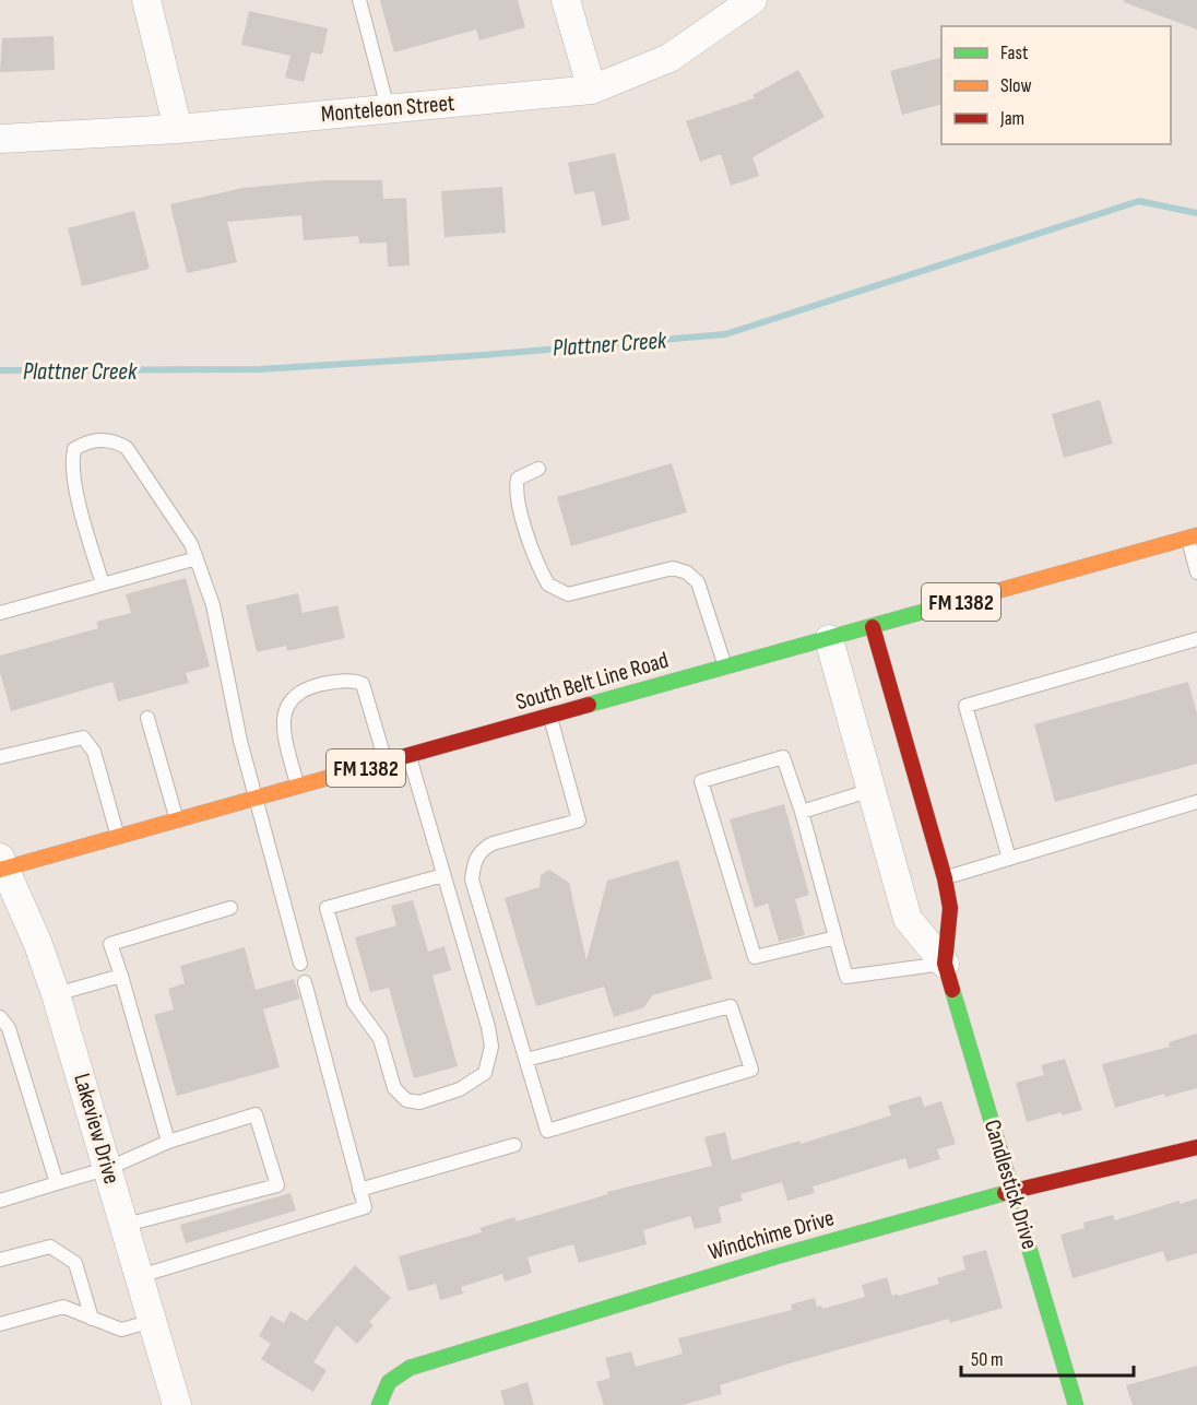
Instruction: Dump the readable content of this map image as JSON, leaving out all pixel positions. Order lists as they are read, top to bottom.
{
  "streets": {
    "street": [
      "Monteleon Street",
      "FM 1382",
      "South Belt Line Road",
      "Lakeview Drive",
      "Candlestick Drive",
      "Windchime Drive"
    ]
  },
  "crossings": [
    ["South Belt Line Road", "Lakeview Drive"],
    ["South Belt Line Road", "Candlestick Drive"],
    ["Candlestick Drive", "Windchime Drive"]
  ],
  "water": ["Plattner Creek"],
  "legend": ["Fast", "Slow", "Jam"],
  "scale_bar": "50 m"
}
